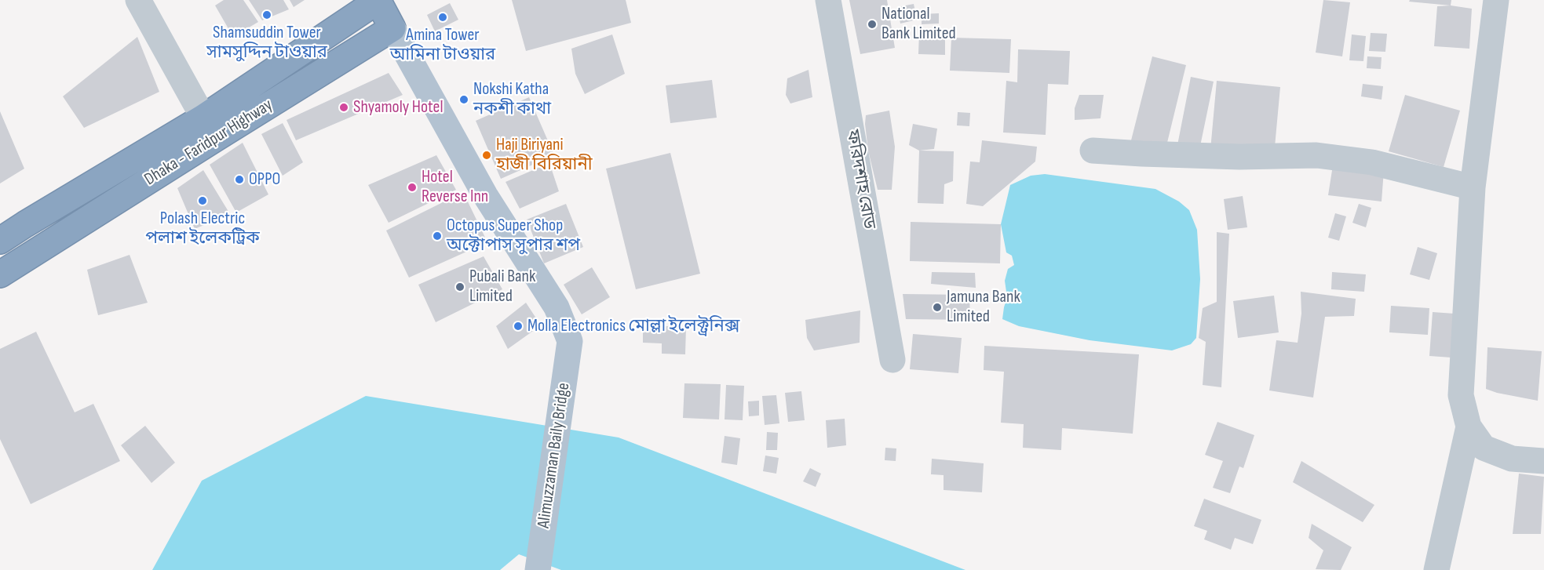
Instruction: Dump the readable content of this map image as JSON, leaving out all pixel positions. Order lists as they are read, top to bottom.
{
  "streets": {
    "highway": ["Dhaka - Faridpur Highway"],
    "main road": ["Alimuzzaman Baily Bridge"],
    "street": ["ফরিদশাহ রোড"]
  },
  "crossings": [
    ["Dhaka - Faridpur Highway", "Alimuzzaman Baily Bridge"]
  ],
  "places": [
    "Shamsuddin Tower সামসুদ্দিন টাওয়ার",
    "Amina Tower আমিনা টাওয়ার",
    "National Bank Limited",
    "Nokshi Katha নকশী কাথা",
    "Shyamoly Hotel",
    "Haji Biriyani হাজী বিরিয়ানী",
    "OPPO",
    "Hotel Reverse Inn",
    "Polash Electric পলাশ ইলেকট্রিক",
    "Octopus Super Shop অক্টোপাস সুপার শপ",
    "Pubali Bank Limited",
    "Jamuna Bank Limited",
    "Molla Electronics মোল্লা ইলেক্ট্রনিক্স"
  ]
}
